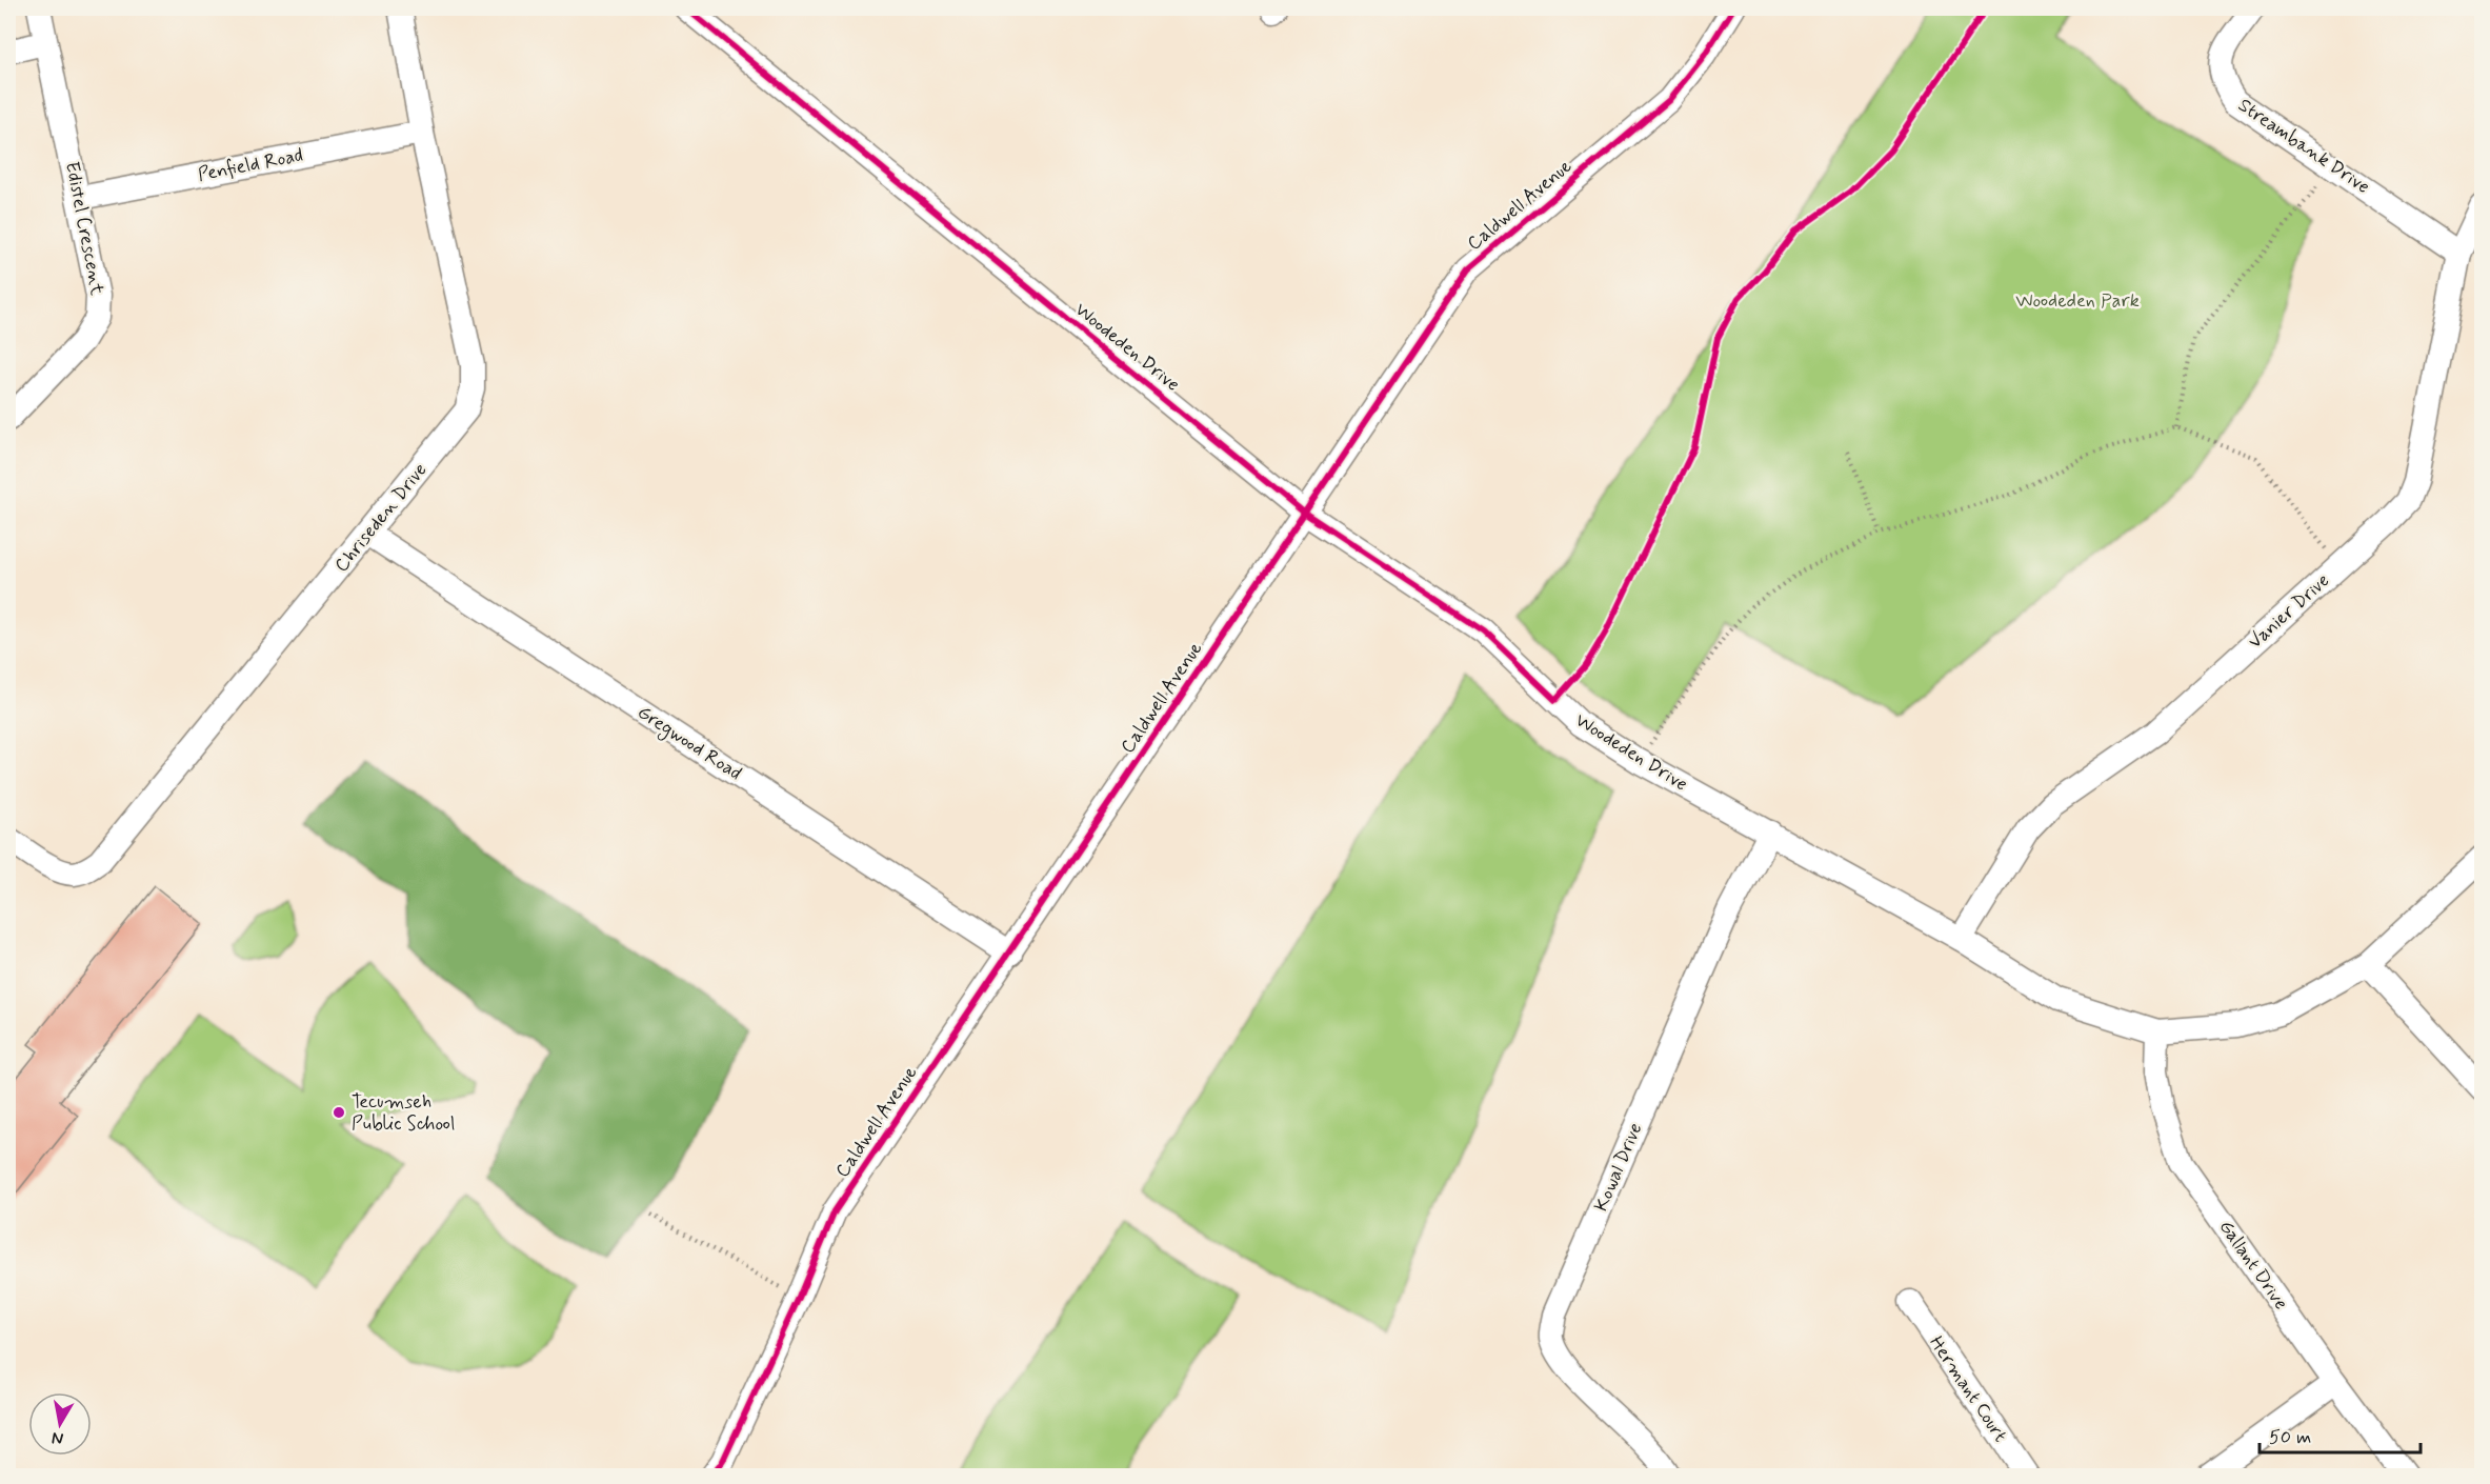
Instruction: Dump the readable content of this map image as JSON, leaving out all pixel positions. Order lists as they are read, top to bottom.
{
  "streets": {
    "street": [
      "Streambank Drive",
      "Penfield Road",
      "Caldwell Avenue",
      "Edistel Crescent",
      "Woodeden Drive",
      "Chriseden Drive",
      "Vanier Drive",
      "Gregwood Road",
      "Kowal Drive",
      "Gallant Drive",
      "Hermant Court"
    ]
  },
  "crossings": [
    ["Streambank Drive", "Vanier Drive"],
    ["Penfield Road", "Edistel Crescent"],
    ["Penfield Road", "Chriseden Drive"],
    ["Caldwell Avenue", "Woodeden Drive"],
    ["Caldwell Avenue", "Gregwood Road"],
    ["Woodeden Drive", "Vanier Drive"],
    ["Woodeden Drive", "Kowal Drive"],
    ["Woodeden Drive", "Gallant Drive"],
    ["Chriseden Drive", "Gregwood Road"]
  ],
  "parks": ["Woodeden Park"],
  "places": ["Tecumseh Public School"],
  "scale_bar": "50 m",
  "north": "bottom"
}
